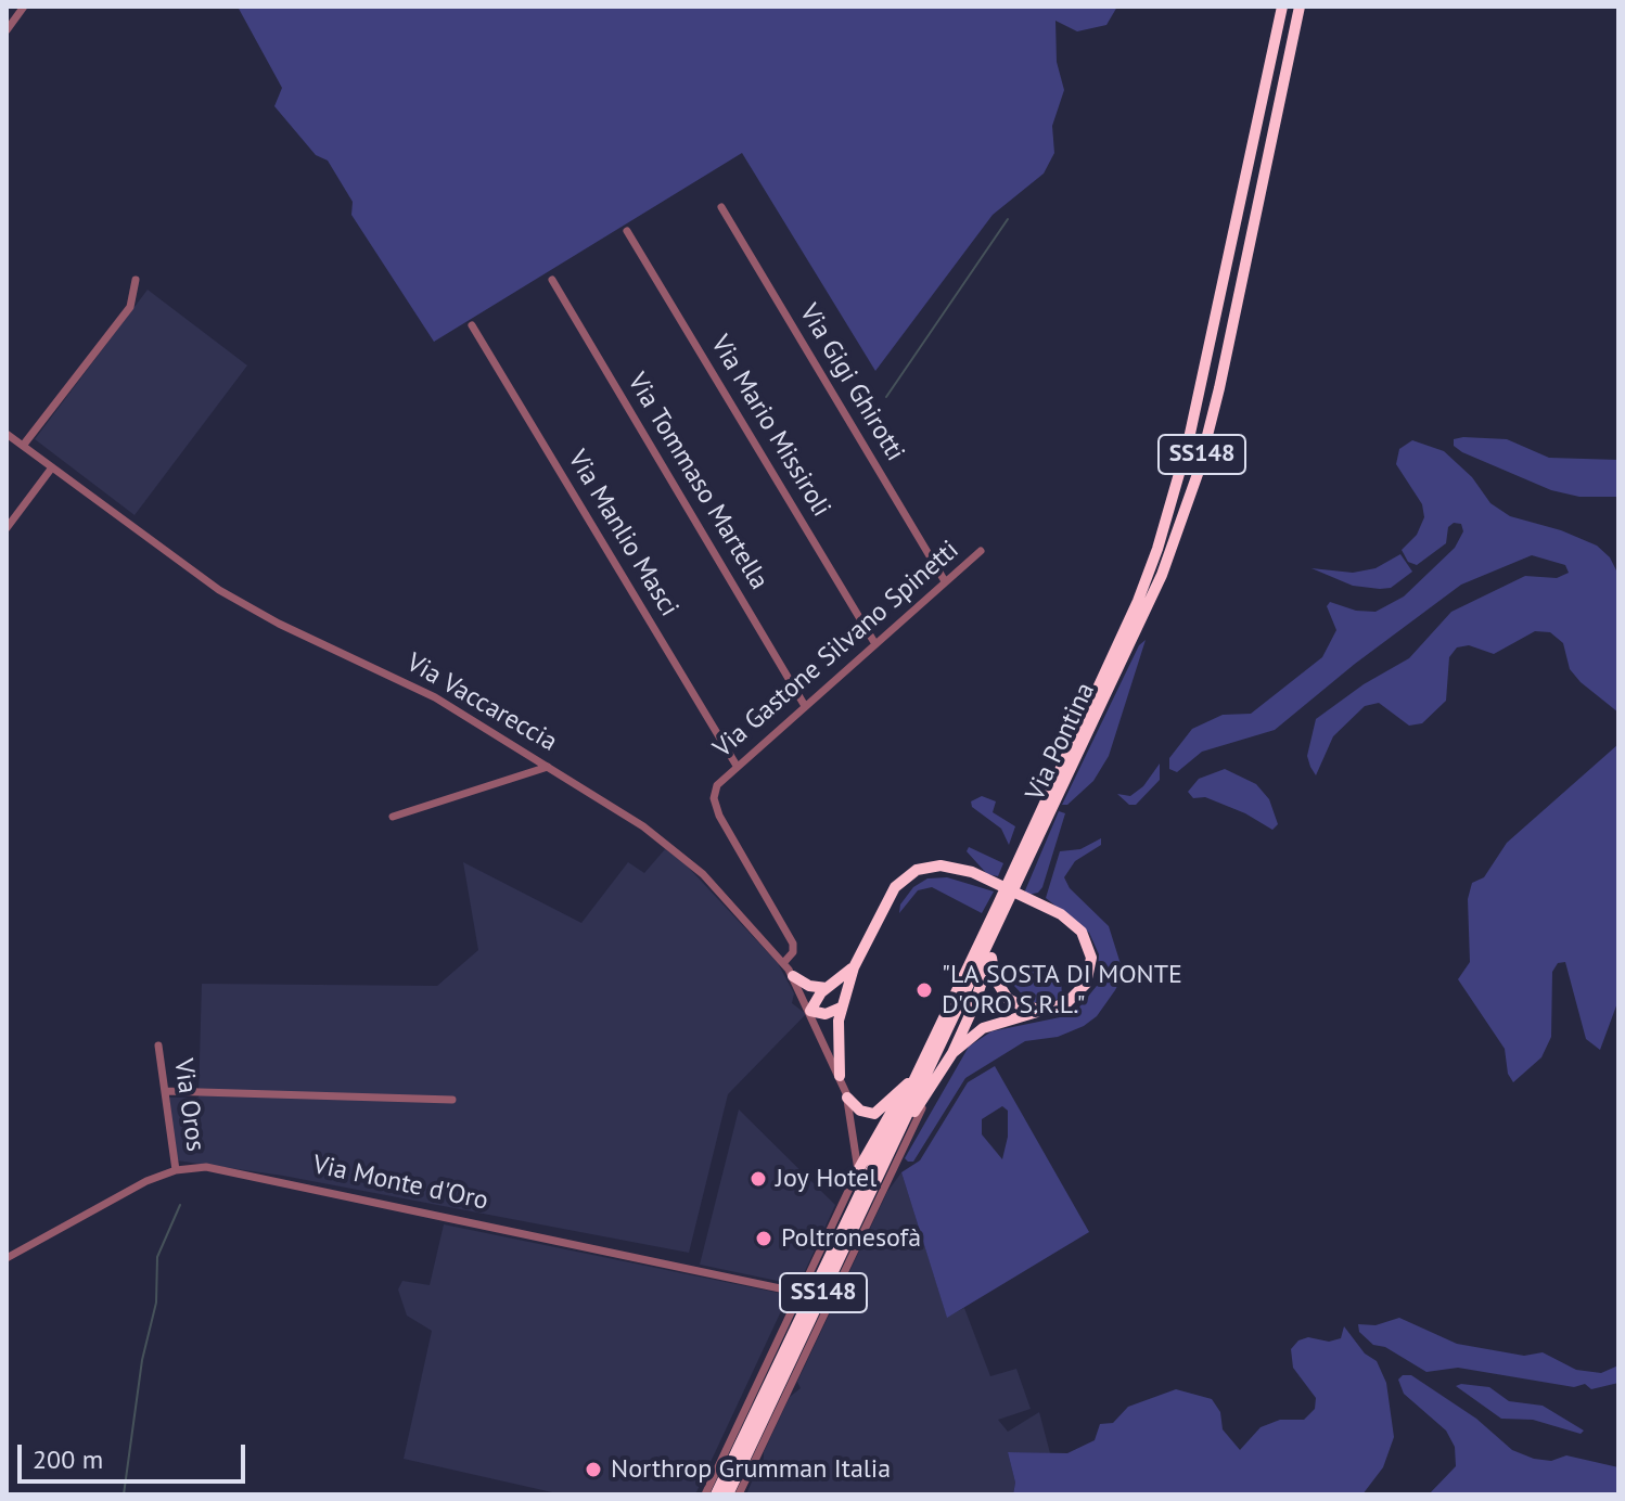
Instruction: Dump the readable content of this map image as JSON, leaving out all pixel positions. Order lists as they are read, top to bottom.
{
  "streets": {
    "highway": ["SS148", "Via Pontina"],
    "street": [
      "Via Gigi Ghirotti",
      "Via Mario Missiroli",
      "Via Tommaso Martella",
      "Via Manlio Masci",
      "Via Gastone Silvano Spinetti",
      "Via Vaccareccia",
      "Via Oros",
      "Via Monte d'Oro"
    ]
  },
  "crossings": [
    ["Via Gigi Ghirotti", "Via Gastone Silvano Spinetti"],
    ["Via Mario Missiroli", "Via Gastone Silvano Spinetti"],
    ["Via Tommaso Martella", "Via Gastone Silvano Spinetti"],
    ["Via Manlio Masci", "Via Gastone Silvano Spinetti"],
    ["Via Gastone Silvano Spinetti", "Via Vaccareccia"],
    ["Via Oros", "Via Monte d'Oro"]
  ],
  "places": [
    "\"LA SOSTA DI MONTE D'ORO S.R.L.\"",
    "Joy Hotel",
    "Poltronesofà",
    "Northrop Grumman Italia"
  ],
  "scale_bar": "200 m"
}
